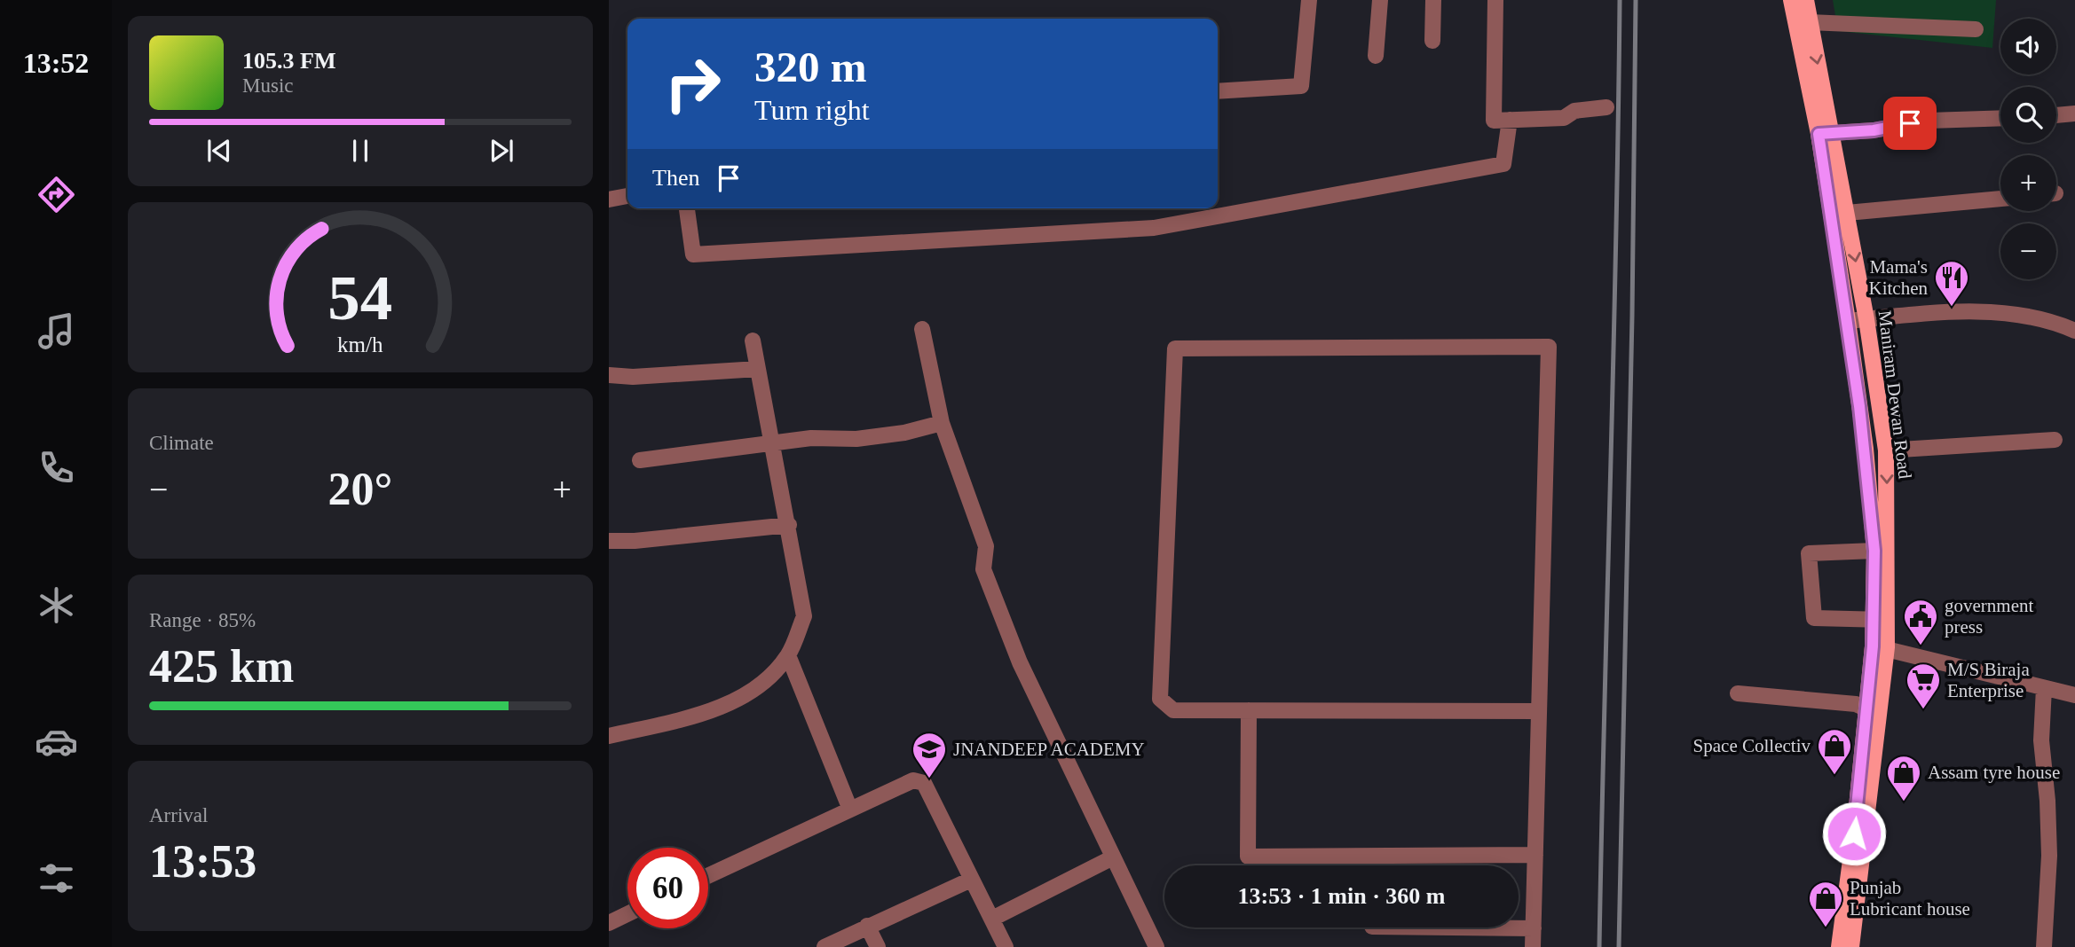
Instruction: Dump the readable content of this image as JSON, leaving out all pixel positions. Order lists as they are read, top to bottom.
{
  "streets": {
    "main road": ["Maniram Dewan Road"]
  },
  "places": {
    "restaurant": ["Mama's Kitchen"],
    "public building": ["government press"],
    "supermarket": ["M/S Biraja Enterprise"],
    "shop": ["Space Collectiv", "Assam tyre house", "Punjab Lubricant house"],
    "school or university": ["JNANDEEP ACADEMY"]
  },
  "page": {
    "tabs": "13:52",
    "map_buttons": ["+", "−"],
    "turn": ["320 m", "Turn right"],
    "song": ["105.3 FM", "Music"],
    "then": "Then",
    "tile": [
      "Climate",
      ["Range · 85%", "425 km"],
      ["Arrival", "13:53"]
    ],
    "heat": ["−", "20°", "+"],
    "limit": "60",
    "trip": "13:53 · 1 min · 360 m",
    "gauge": ["54", "km/h"]
  }
}
